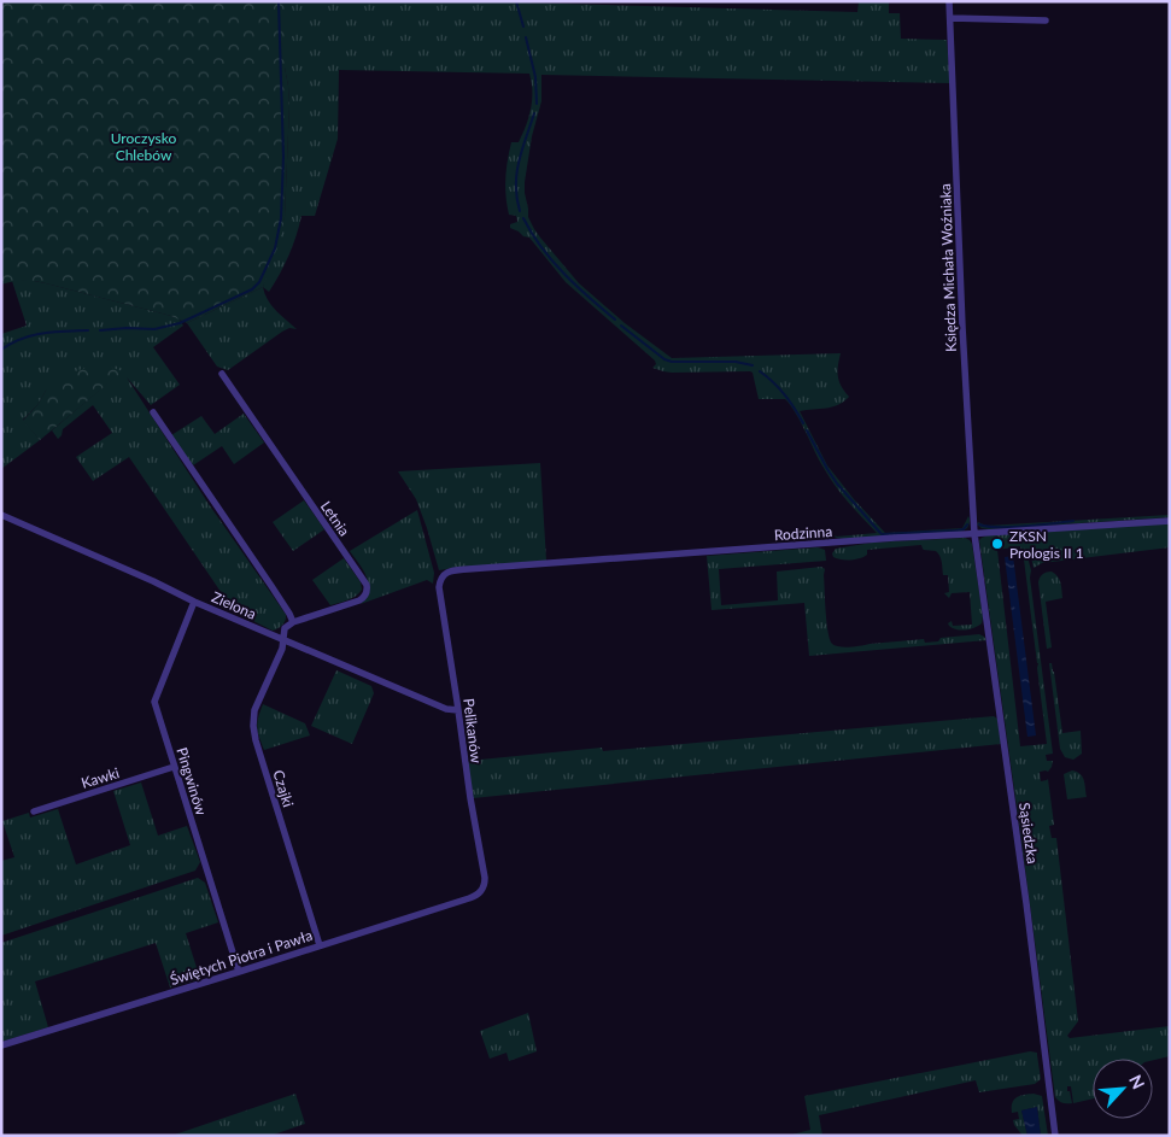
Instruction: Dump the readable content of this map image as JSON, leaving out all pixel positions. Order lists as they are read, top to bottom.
{
  "streets": {
    "street": [
      "Księdza Michała Woźniaka",
      "Letnia",
      "Rodzinna",
      "Zielona",
      "Pelikanów",
      "Kawki",
      "Pingwinów",
      "Czajki",
      "Sąsiedzka",
      "Świętych Piotra i Pawła"
    ]
  },
  "crossings": [
    ["Księdza Michała Woźniaka", "Rodzinna"],
    ["Księdza Michała Woźniaka", "Sąsiedzka"],
    ["Rodzinna", "Pelikanów"],
    ["Rodzinna", "Sąsiedzka"],
    ["Zielona", "Pelikanów"],
    ["Zielona", "Pingwinów"],
    ["Zielona", "Czajki"],
    ["Pelikanów", "Świętych Piotra i Pawła"],
    ["Kawki", "Pingwinów"],
    ["Pingwinów", "Świętych Piotra i Pawła"],
    ["Czajki", "Świętych Piotra i Pawła"]
  ],
  "parks": ["Uroczysko Chlebów"],
  "places": ["ZKSN Prologis II 1"],
  "north": "top right"
}
